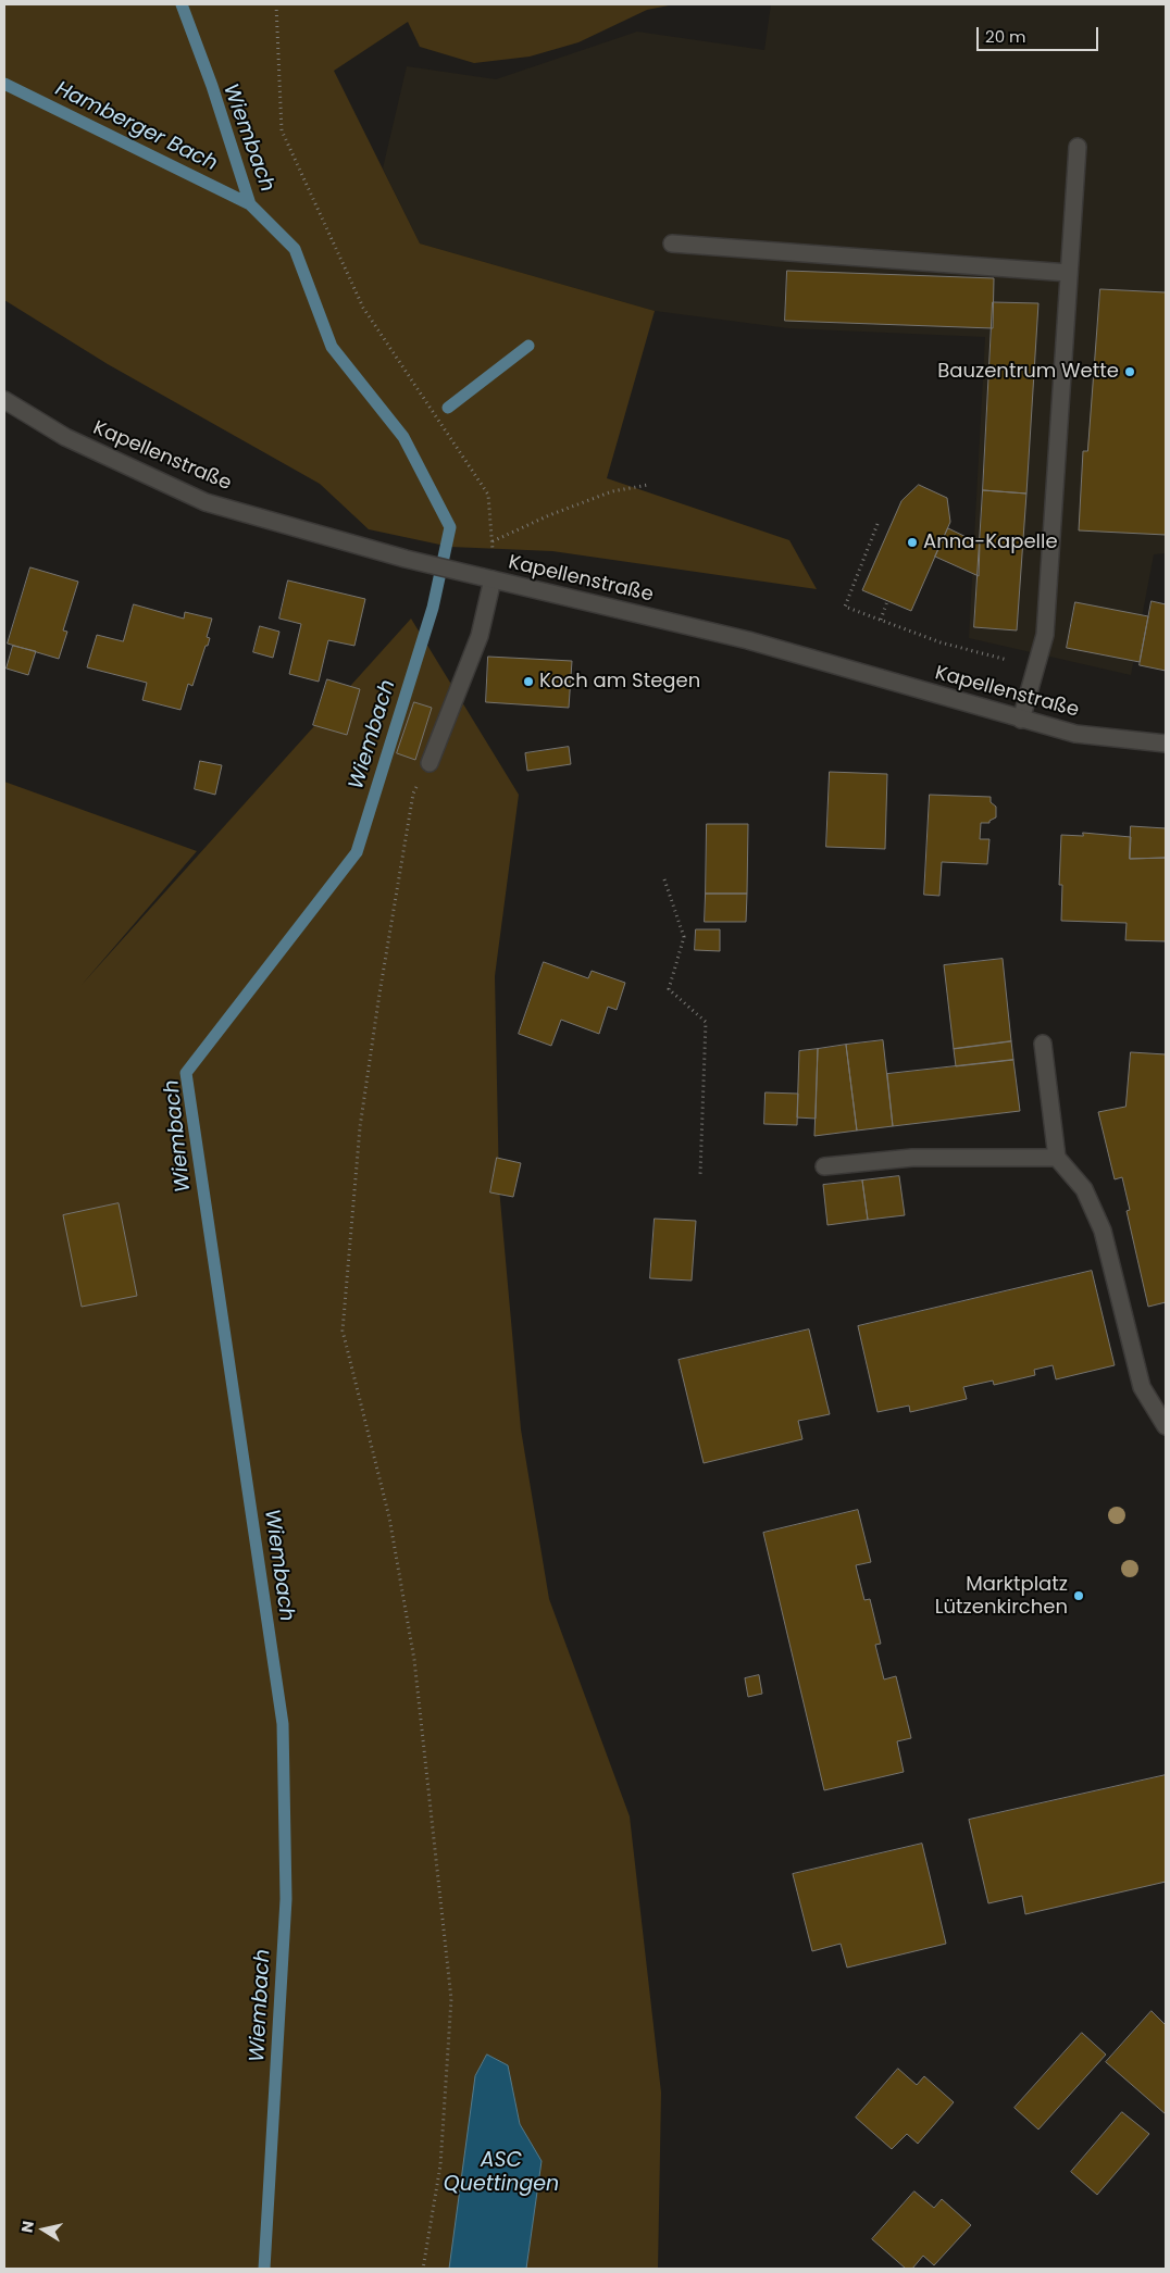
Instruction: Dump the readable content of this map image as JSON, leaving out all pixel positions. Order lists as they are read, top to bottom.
{
  "streets": {
    "main road": ["Kapellenstraße"]
  },
  "water": ["Hamberger Bach", "Wiembach", "ASC Quettingen"],
  "places": [
    "Bauzentrum Wette",
    "Anna-Kapelle",
    "Koch am Stegen",
    "Marktplatz Lützenkirchen"
  ],
  "scale_bar": "20 m",
  "north": "left"
}
